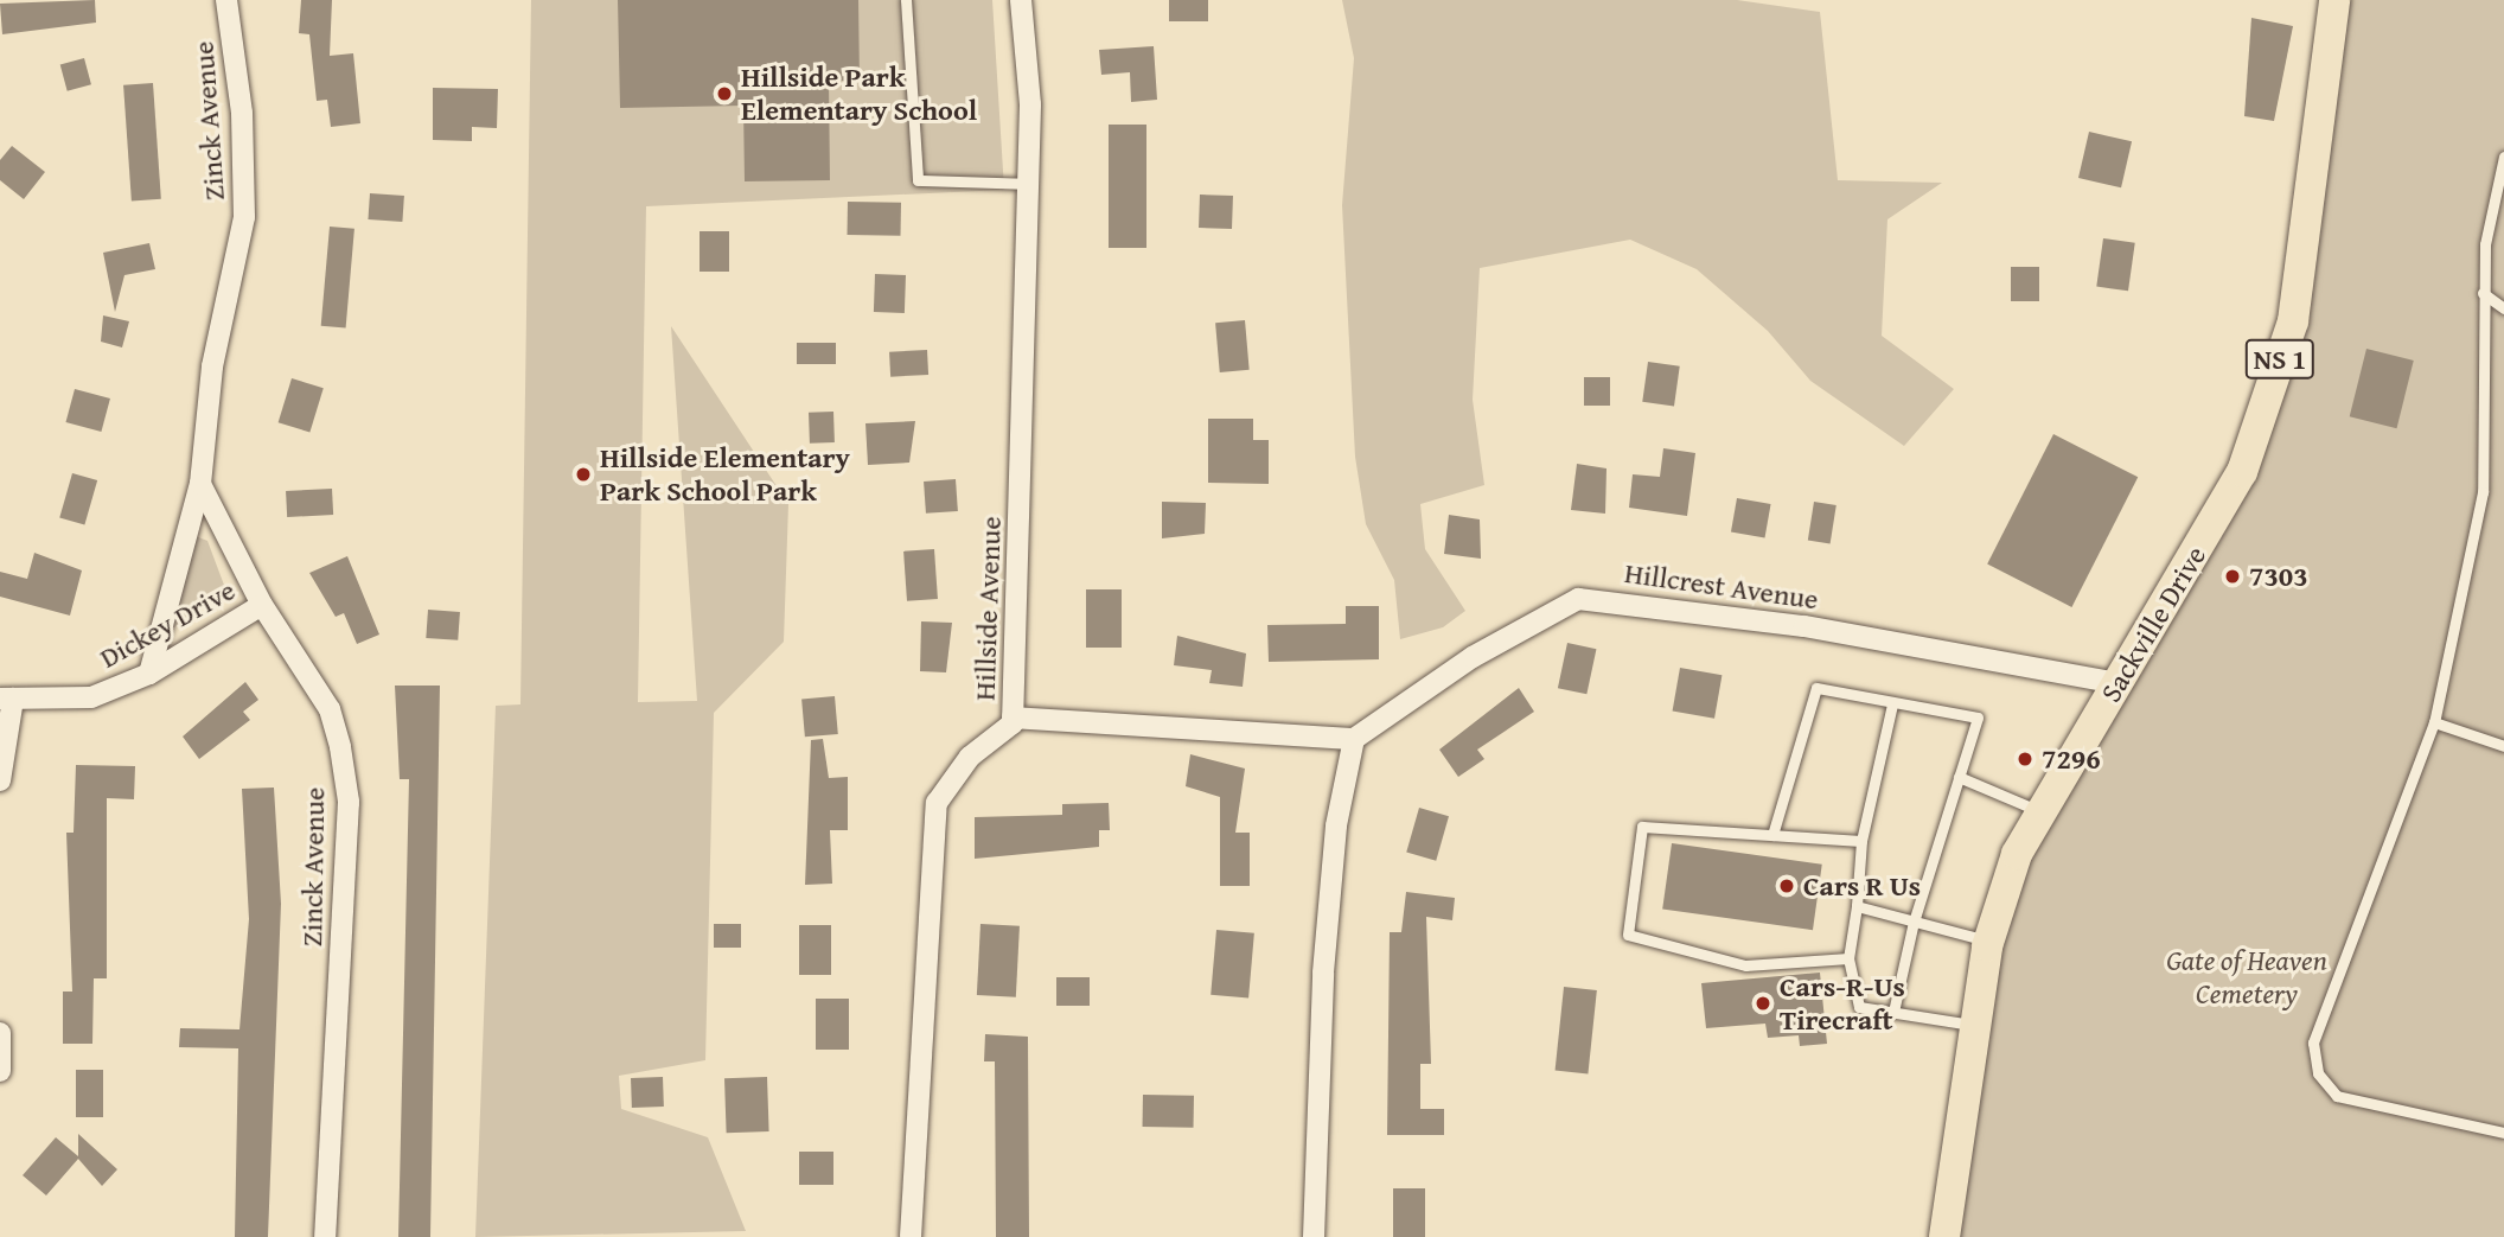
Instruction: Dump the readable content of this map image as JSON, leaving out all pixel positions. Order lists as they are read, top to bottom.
{
  "streets": {
    "main road": ["NS 1", "Sackville Drive"],
    "street": [
      "Zinck Avenue",
      "Hillcrest Avenue",
      "Hillside Avenue",
      "Dickey Drive"
    ]
  },
  "crossings": [
    ["Zinck Avenue", "Dickey Drive"],
    ["Hillcrest Avenue", "Sackville Drive"]
  ],
  "parks": ["Gate of Heaven Cemetery"],
  "places": [
    "Hillside Park Elementary School",
    "Hillside Elementary Park School Park",
    "7303",
    "7296",
    "Cars R Us",
    "Cars-R-Us Tirecraft"
  ]
}
